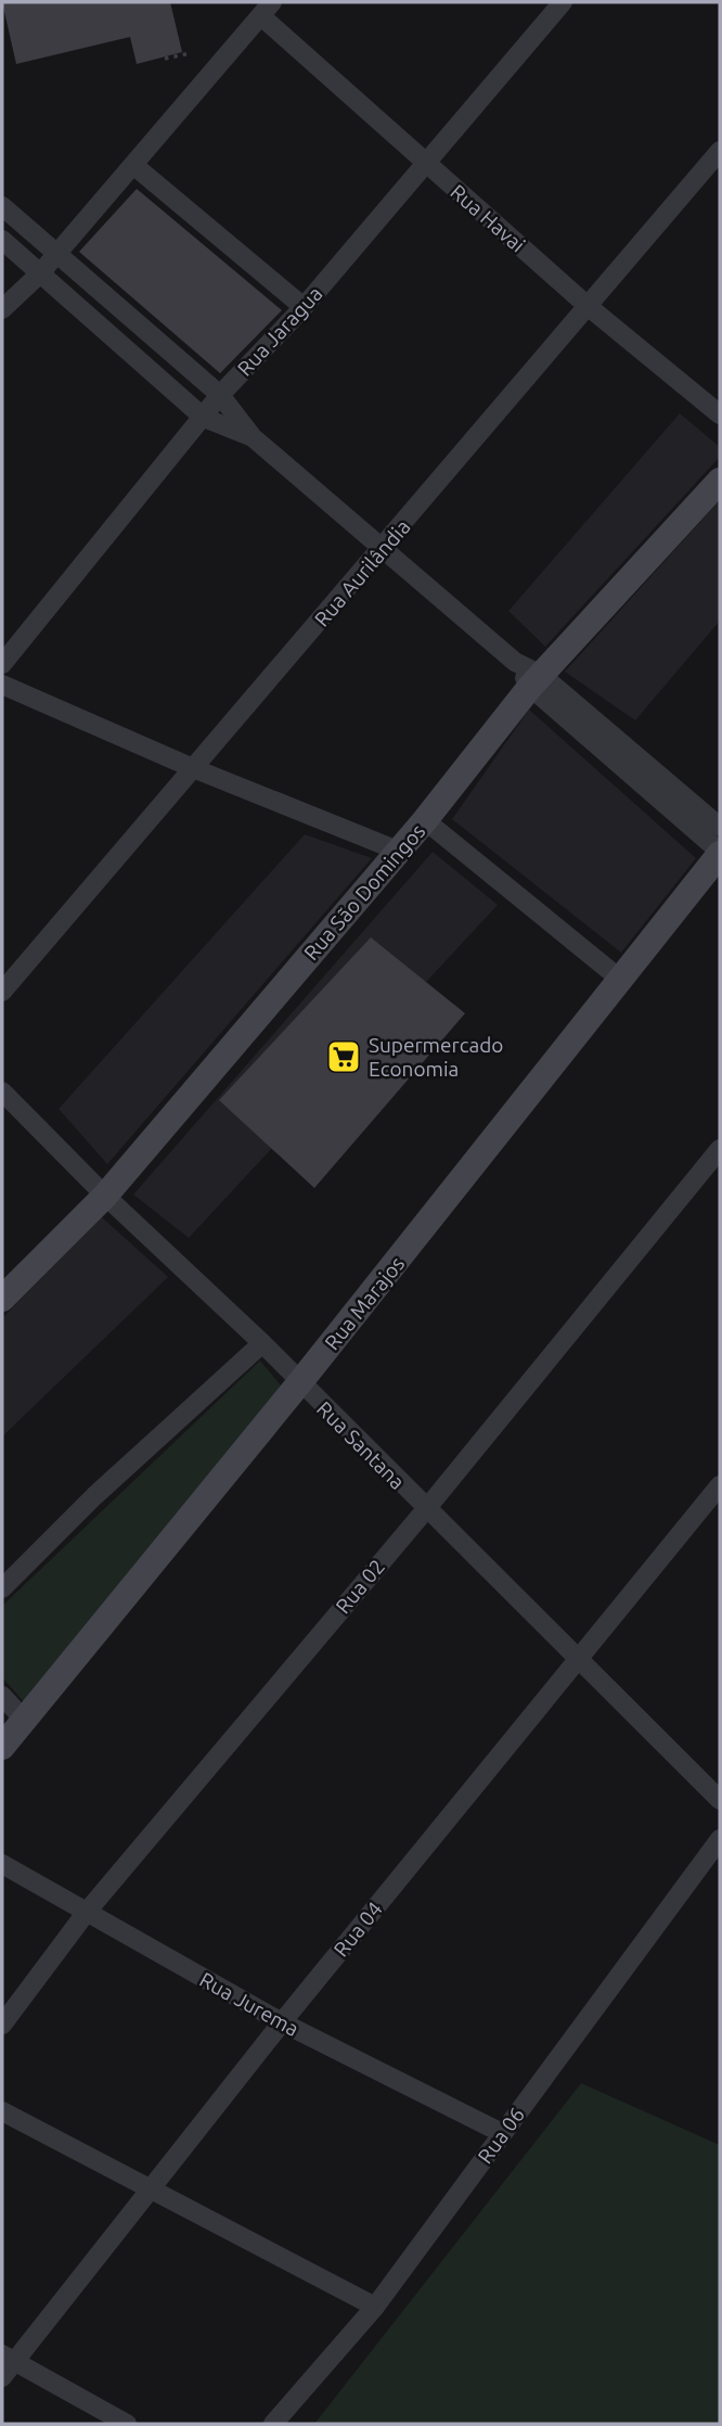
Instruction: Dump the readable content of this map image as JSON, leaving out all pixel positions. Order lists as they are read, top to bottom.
{
  "streets": {
    "street": [
      "Rua Havai",
      "Rua Jaragua",
      "Rua Aurilândia",
      "Rua São Domingos",
      "Rua Marajos",
      "Rua Santana",
      "Rua 02",
      "Rua 04",
      "Rua Jurema",
      "Rua 06"
    ]
  },
  "crossings": [
    ["Rua Havai", "Rua Jaragua"],
    ["Rua Havai", "Rua Aurilândia"],
    ["Rua São Domingos", "Rua Santana"],
    ["Rua Marajos", "Rua Santana"],
    ["Rua Santana", "Rua 02"],
    ["Rua Santana", "Rua 04"],
    ["Rua 02", "Rua Jurema"],
    ["Rua 04", "Rua Jurema"],
    ["Rua Jurema", "Rua 06"]
  ],
  "places": {
    "supermarket": ["Supermercado Economia"]
  }
}
